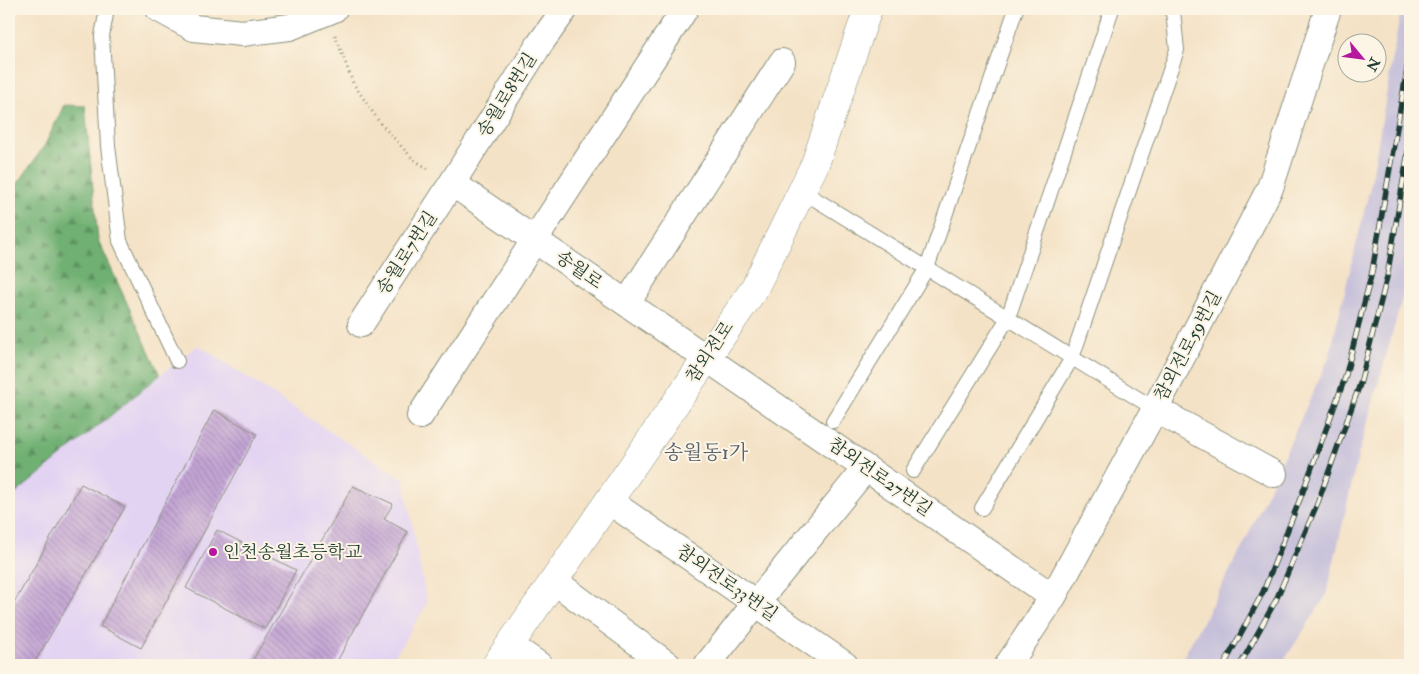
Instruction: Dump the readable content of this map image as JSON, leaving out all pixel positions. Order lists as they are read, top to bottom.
{
  "streets": {
    "main road": ["참외전로"],
    "street": [
      "송월로8번길",
      "송월로7번길",
      "송월로",
      "참외전로59번길",
      "참외전로27번길",
      "참외전로33번길"
    ]
  },
  "crossings": [
    ["송월로8번길", "송월로7번길"],
    ["송월로8번길", "송월로"],
    ["송월로7번길", "송월로"],
    ["송월로", "참외전로"],
    ["송월로", "참외전로27번길"],
    ["참외전로59번길", "참외전로27번길"],
    ["참외전로", "참외전로27번길"],
    ["참외전로", "참외전로33번길"]
  ],
  "districts": ["송월동1가"],
  "places": ["인천송월초등학교"],
  "north": "bottom right"
}
